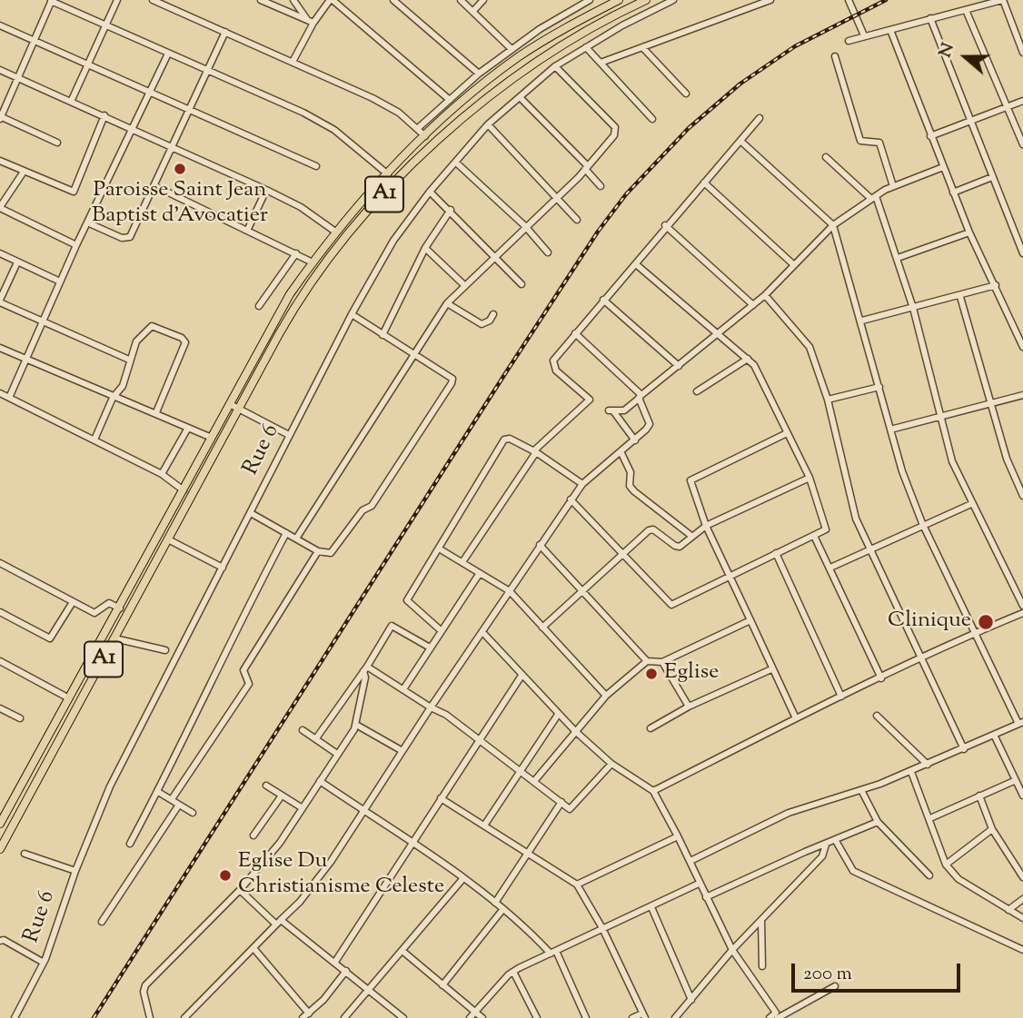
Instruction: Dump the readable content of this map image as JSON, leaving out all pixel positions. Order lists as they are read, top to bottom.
{
  "streets": {
    "main road": ["A1"],
    "street": ["Rue 6"]
  },
  "places": [
    "Paroisse Saint Jean Baptist d’Avocatier",
    "Clinique",
    "Eglise",
    "Eglise Du Christianisme Celeste"
  ],
  "scale_bar": "200 m",
  "north": "left"
}
